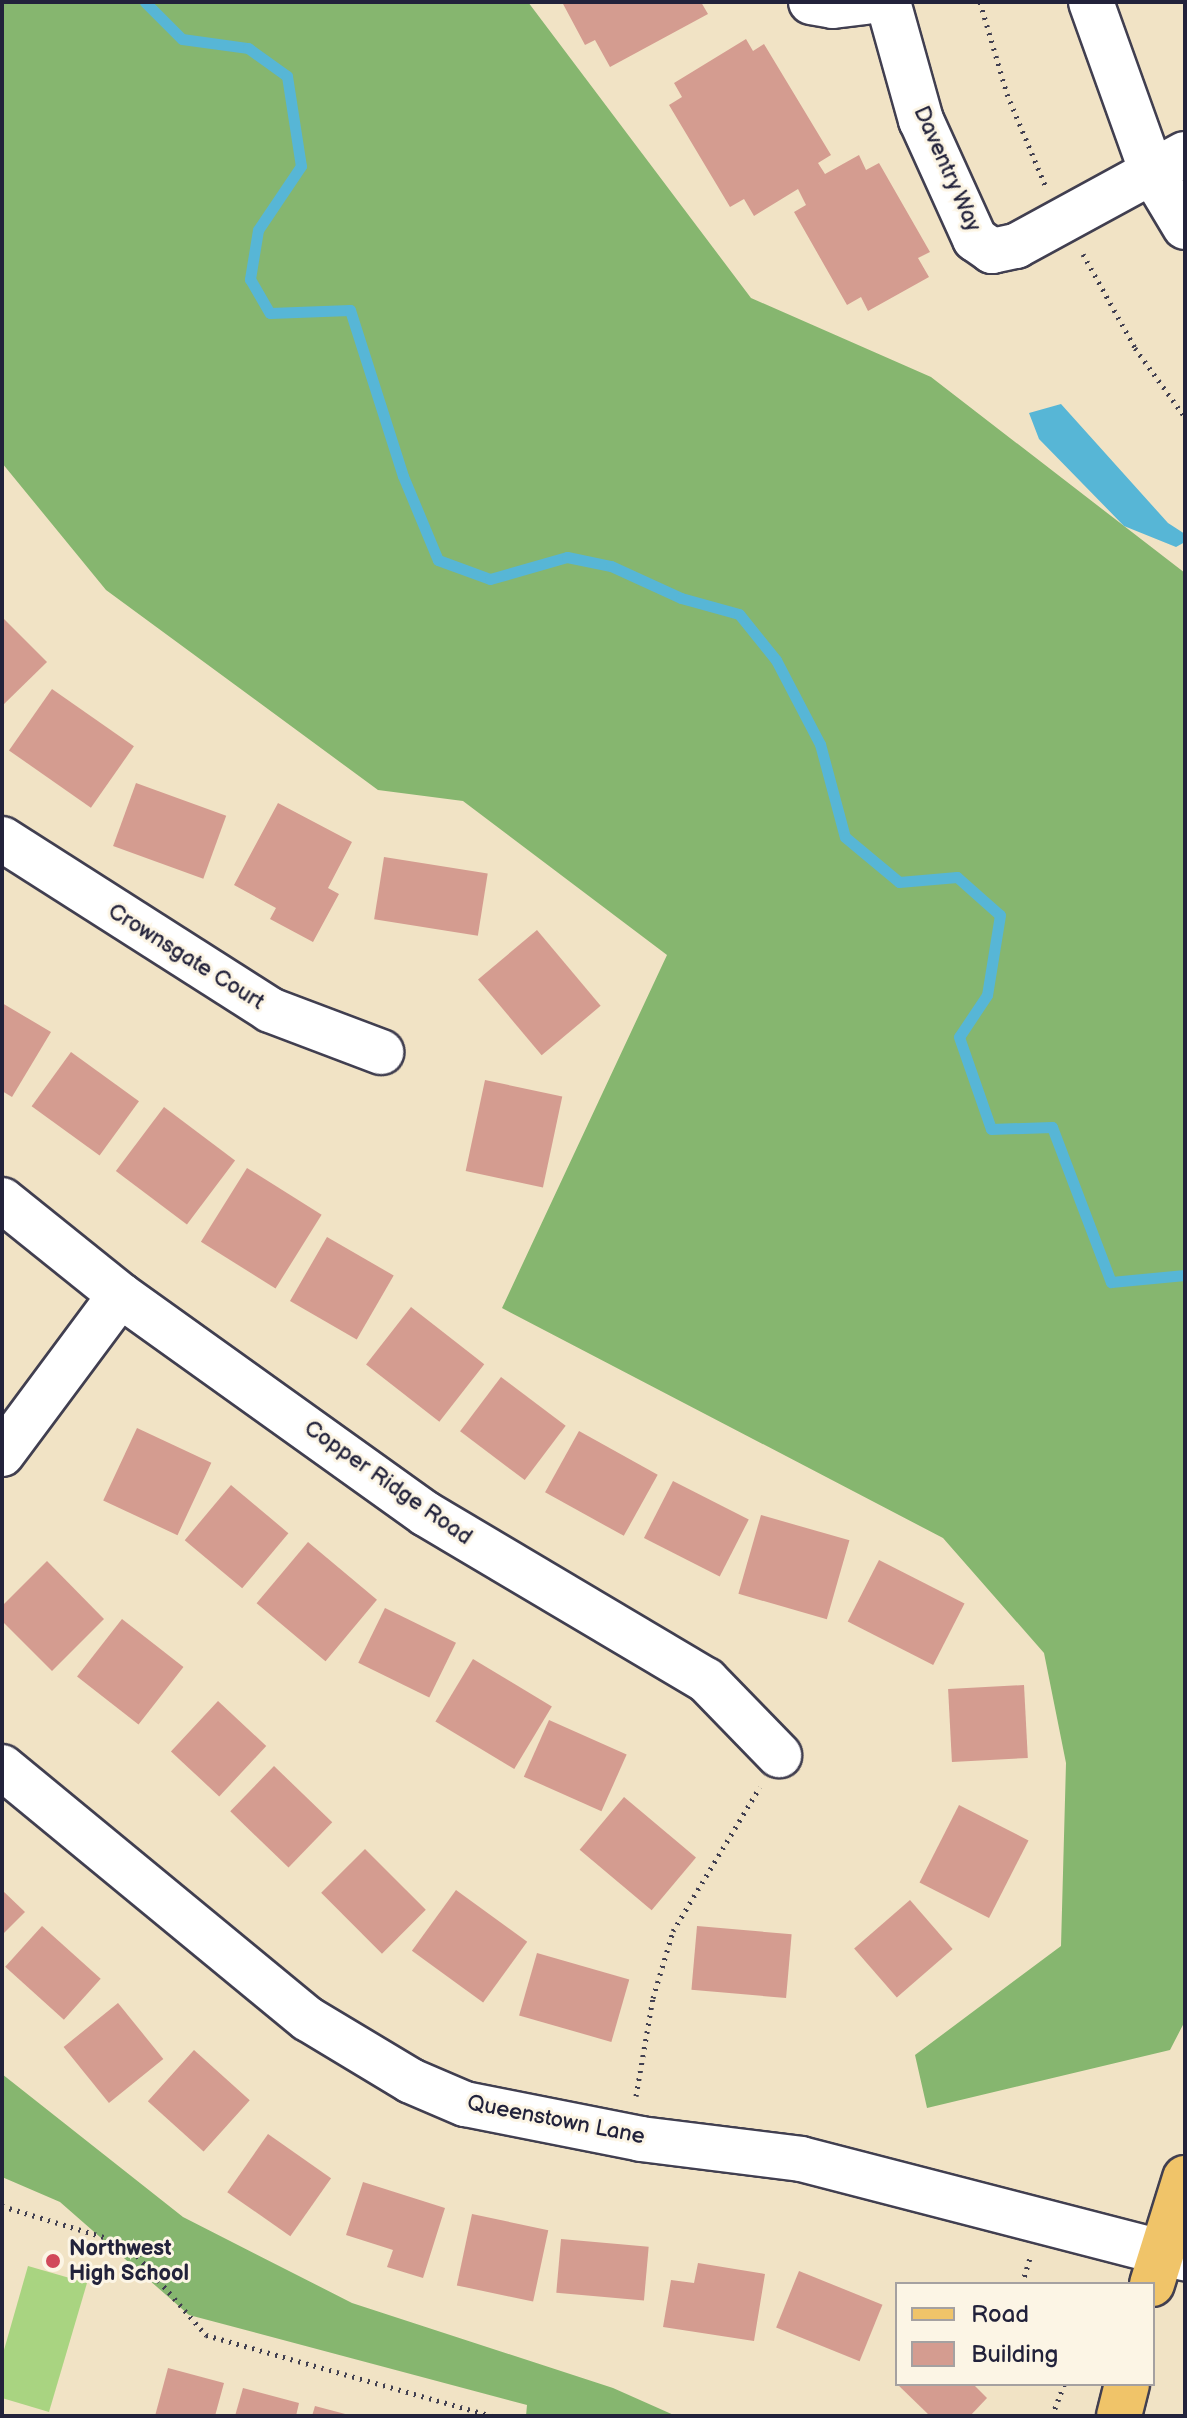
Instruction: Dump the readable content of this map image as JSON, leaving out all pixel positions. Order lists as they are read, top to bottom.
{
  "streets": {
    "street": [
      "Daventry Way",
      "Crownsgate Court",
      "Copper Ridge Road",
      "Queenstown Lane"
    ]
  },
  "places": ["Northwest High School"],
  "legend": ["Road", "Building"]
}
